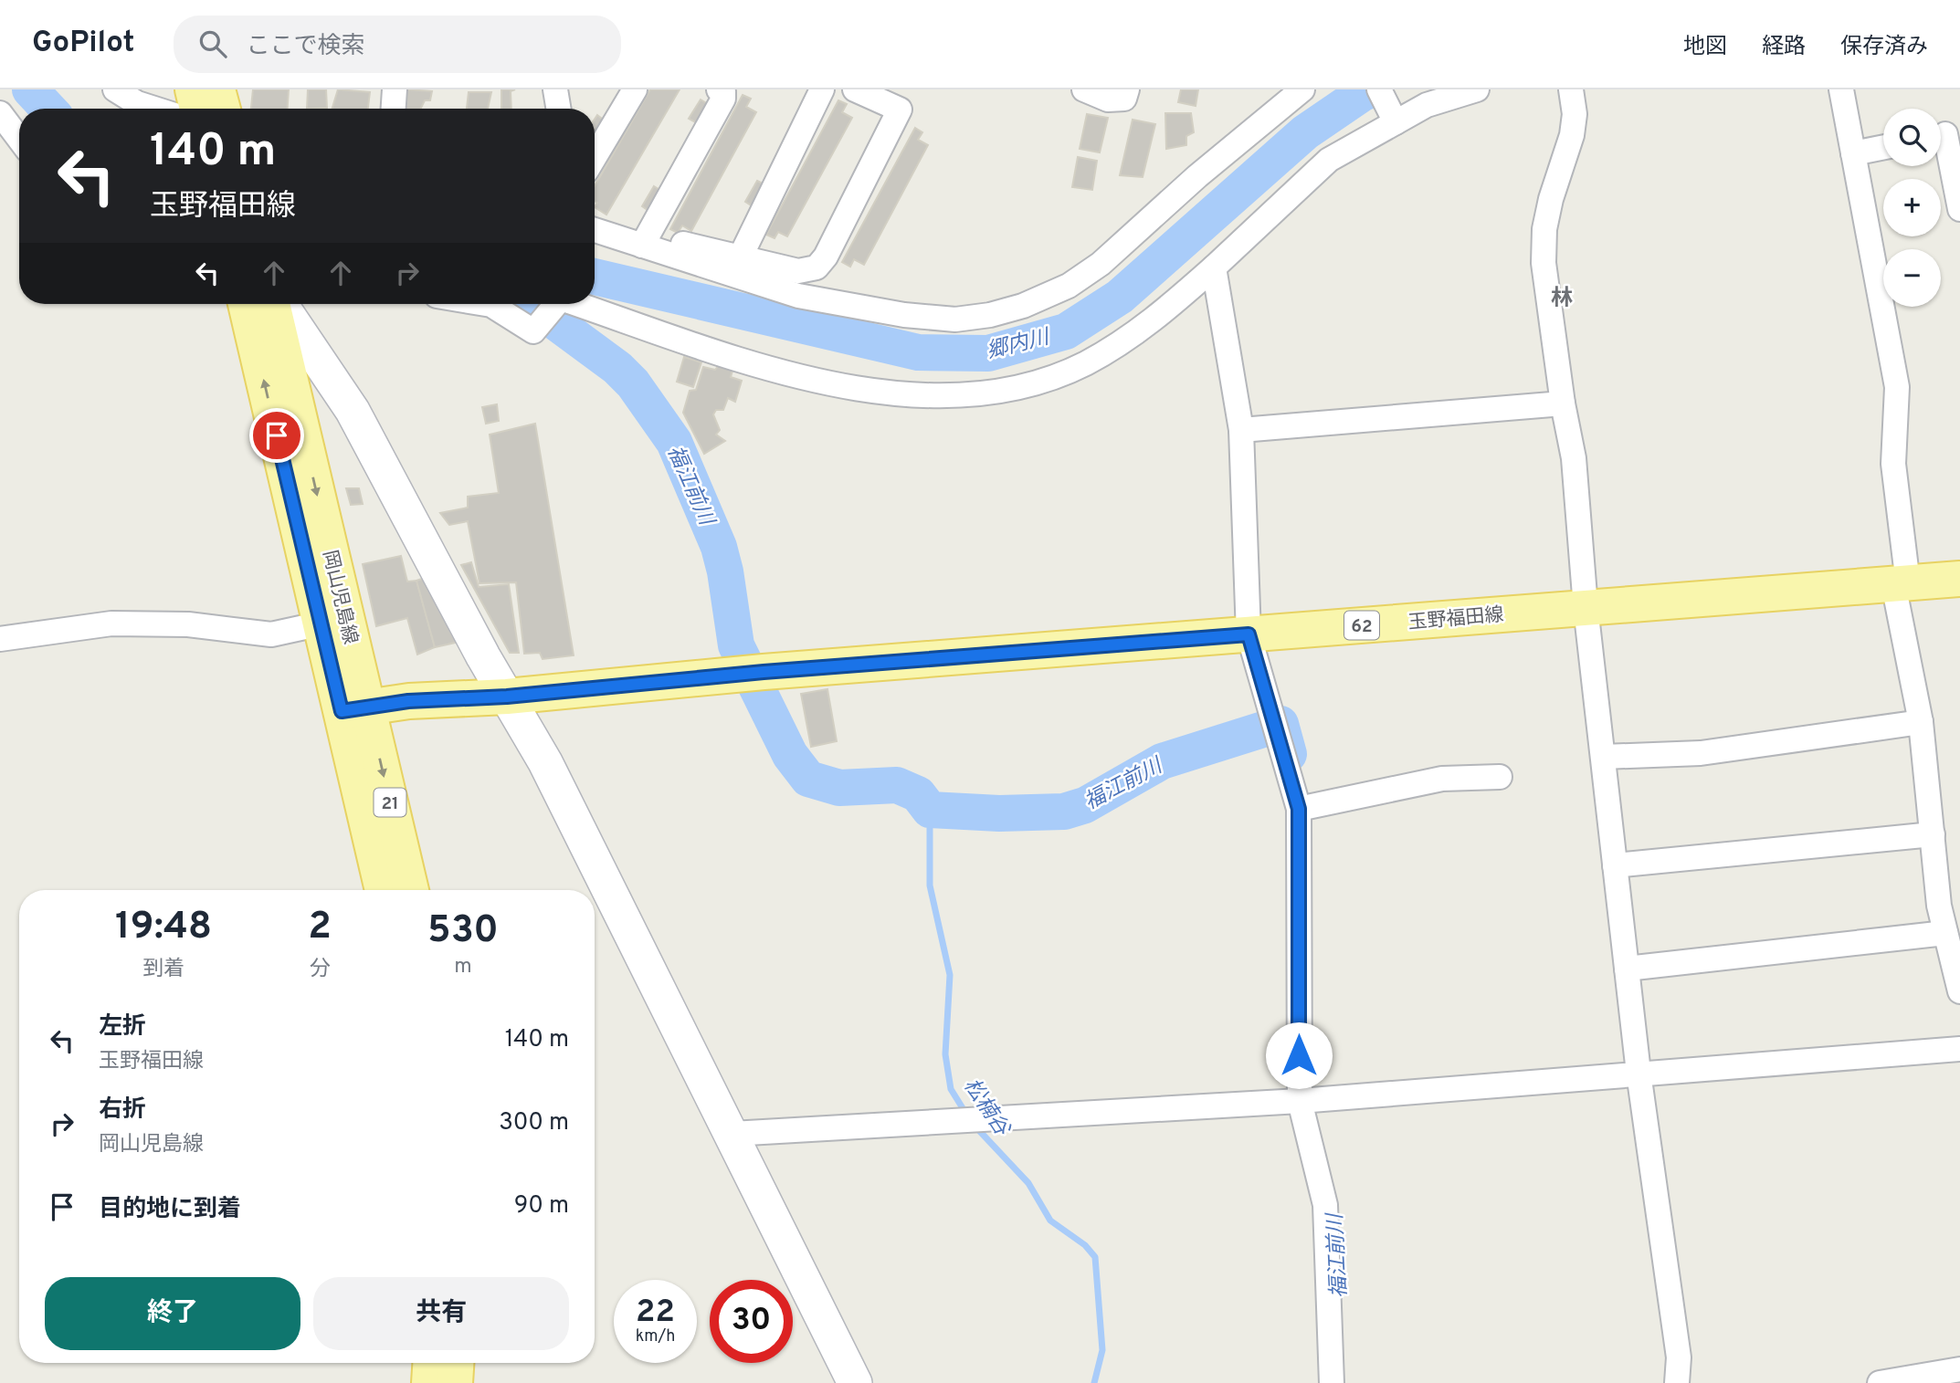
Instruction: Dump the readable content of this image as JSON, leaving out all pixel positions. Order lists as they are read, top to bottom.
{
  "streets": {
    "main road": [
      "岡山児島線",
      "玉野福田線",
      "62",
      "21"
    ]
  },
  "crossings": [
    ["岡山児島線", "玉野福田線"]
  ],
  "districts": ["林"],
  "water": ["郷内川", "福江前川", "松楠谷"],
  "page": {
    "header": "GoPilot",
    "search": "ここで検索",
    "nav": ["地図", "経路", "保存済み"],
    "map_buttons": ["+", "−"],
    "turn": ["140 m", "玉野福田線"],
    "eta": [
      "19:48",
      "到着",
      "2",
      "分",
      "530",
      "m"
    ],
    "list": [
      {
        "name": "左折",
        "note": "玉野福田線",
        "value": "140 m"
      },
      {
        "name": "右折",
        "note": "岡山児島線",
        "value": "300 m"
      },
      {
        "name": "目的地に到着",
        "value": "90 m"
      }
    ],
    "buttons": ["終了", "共有"],
    "speed": "22 km/h",
    "limit": "30"
  }
}
